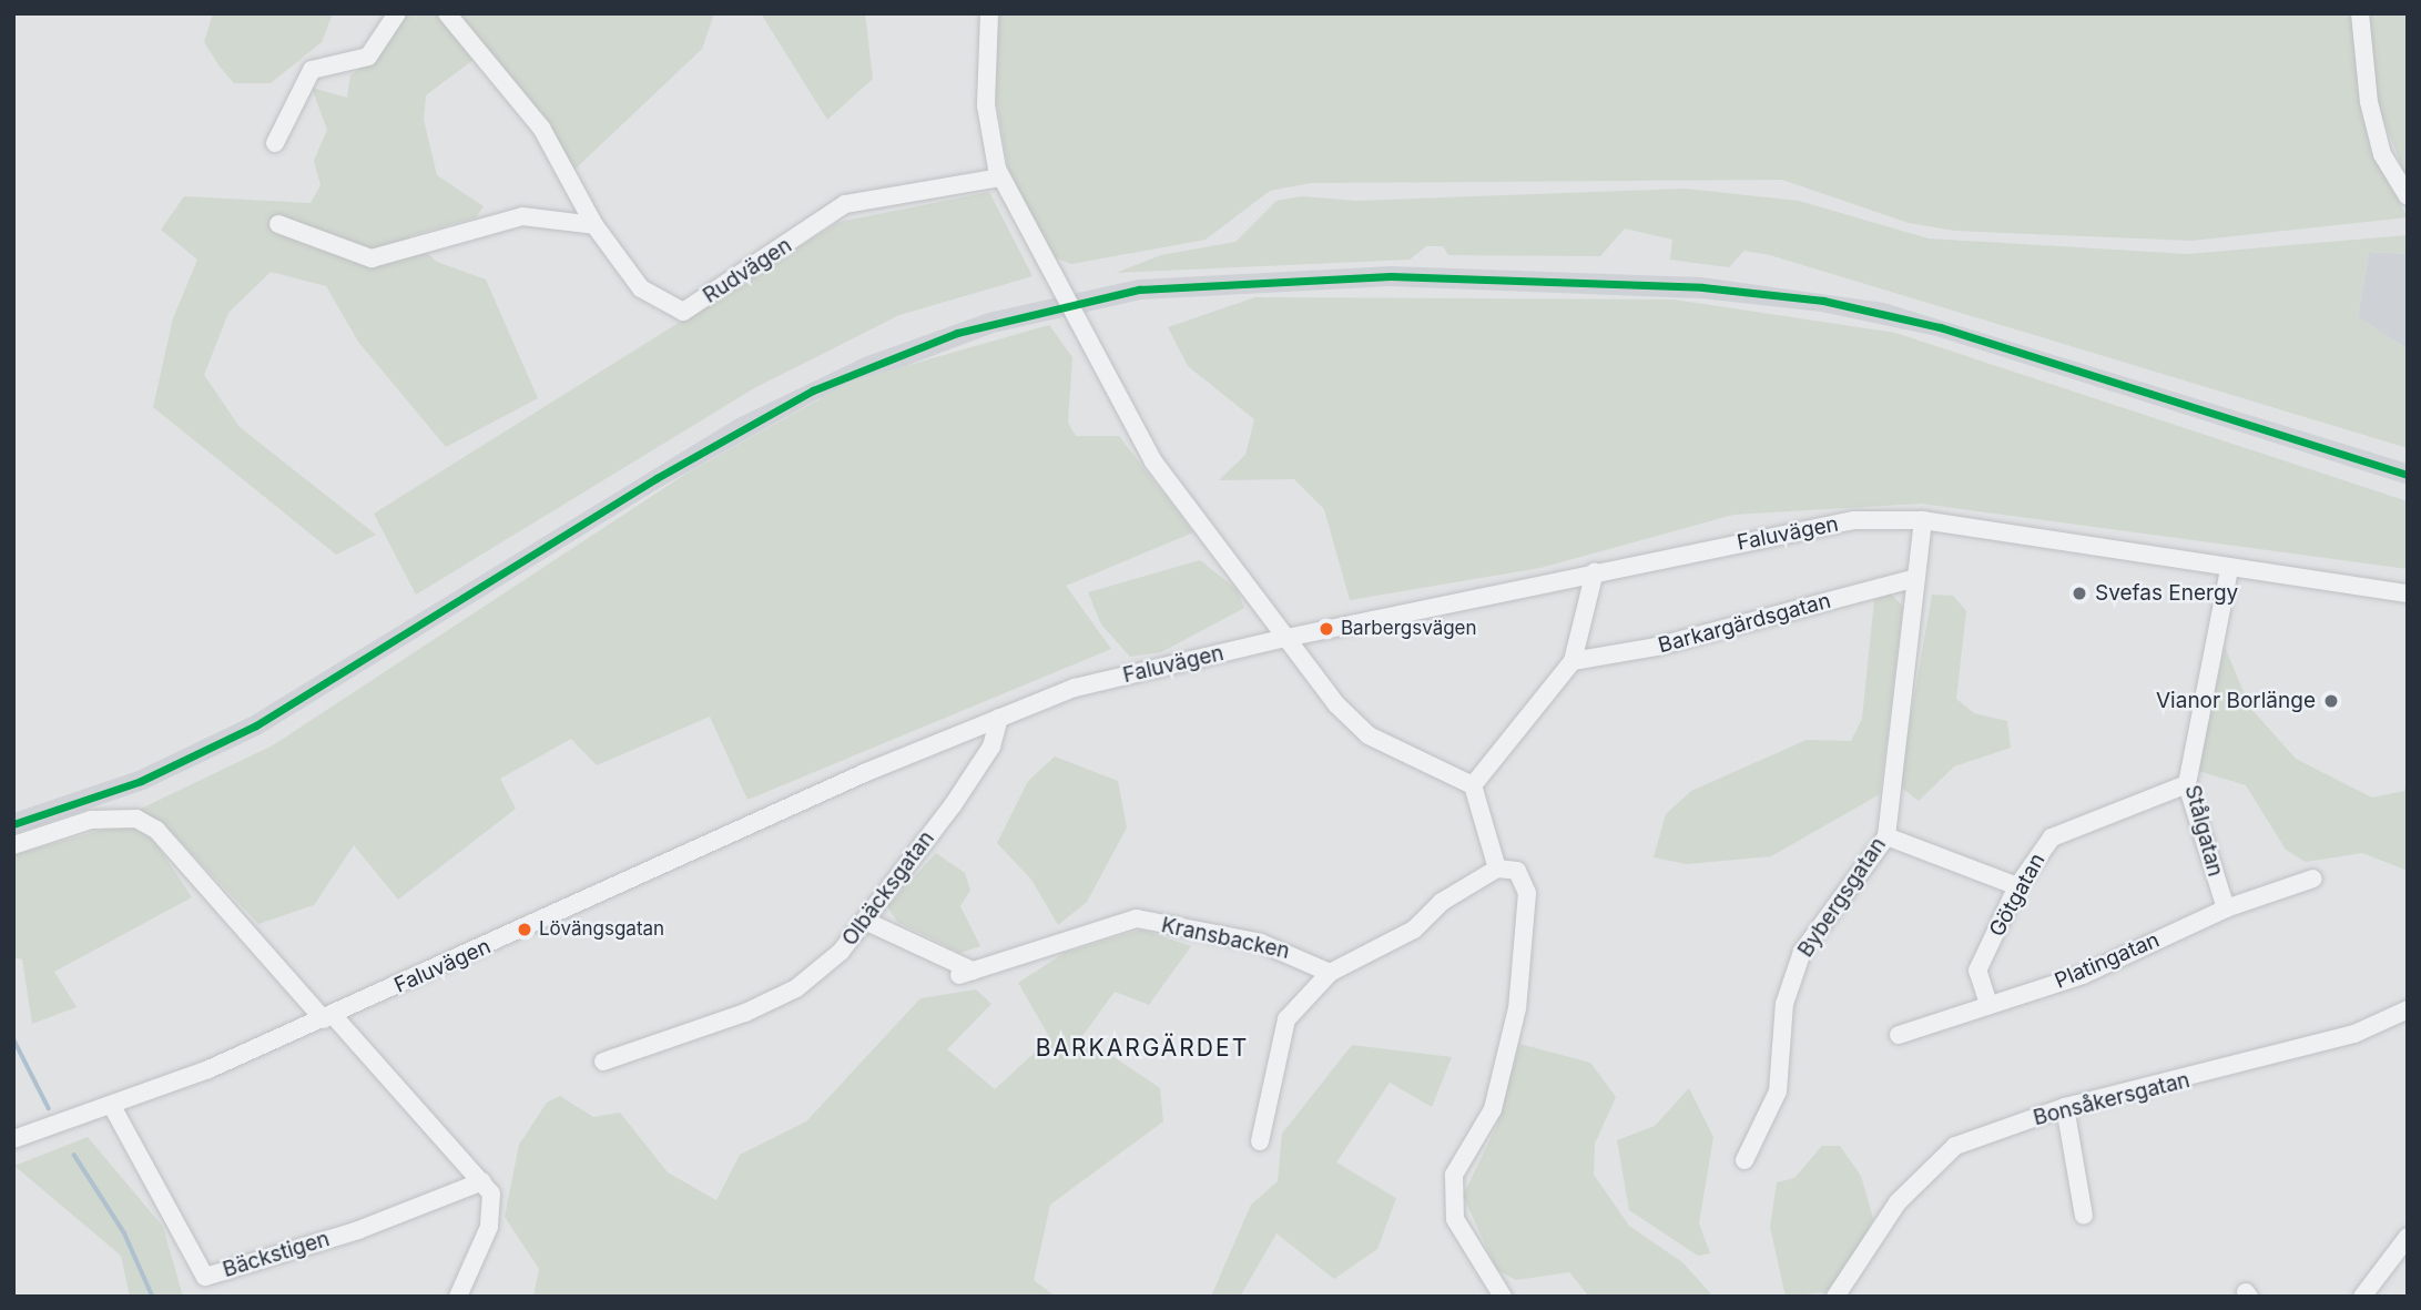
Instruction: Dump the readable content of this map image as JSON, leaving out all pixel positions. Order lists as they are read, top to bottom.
{
  "streets": {
    "street": [
      "Rudvägen",
      "Faluvägen",
      "Barkargärdsgatan",
      "Stålgatan",
      "Olbäcksgatan",
      "Götgatan",
      "Bybergsgatan",
      "Kransbacken",
      "Platingatan",
      "Bonsåkersgatan",
      "Bäckstigen"
    ]
  },
  "crossings": [
    ["Faluvägen", "Stålgatan"],
    ["Faluvägen", "Olbäcksgatan"],
    ["Faluvägen", "Bäckstigen"],
    ["Barkargärdsgatan", "Bybergsgatan"],
    ["Stålgatan", "Götgatan"],
    ["Stålgatan", "Platingatan"],
    ["Olbäcksgatan", "Kransbacken"],
    ["Götgatan", "Platingatan"]
  ],
  "districts": ["BARKARGÄRDET"],
  "places": [
    "Svefas Energy",
    "Barbergsvägen",
    "Vianor Borlänge",
    "Lövängsgatan"
  ]
}
